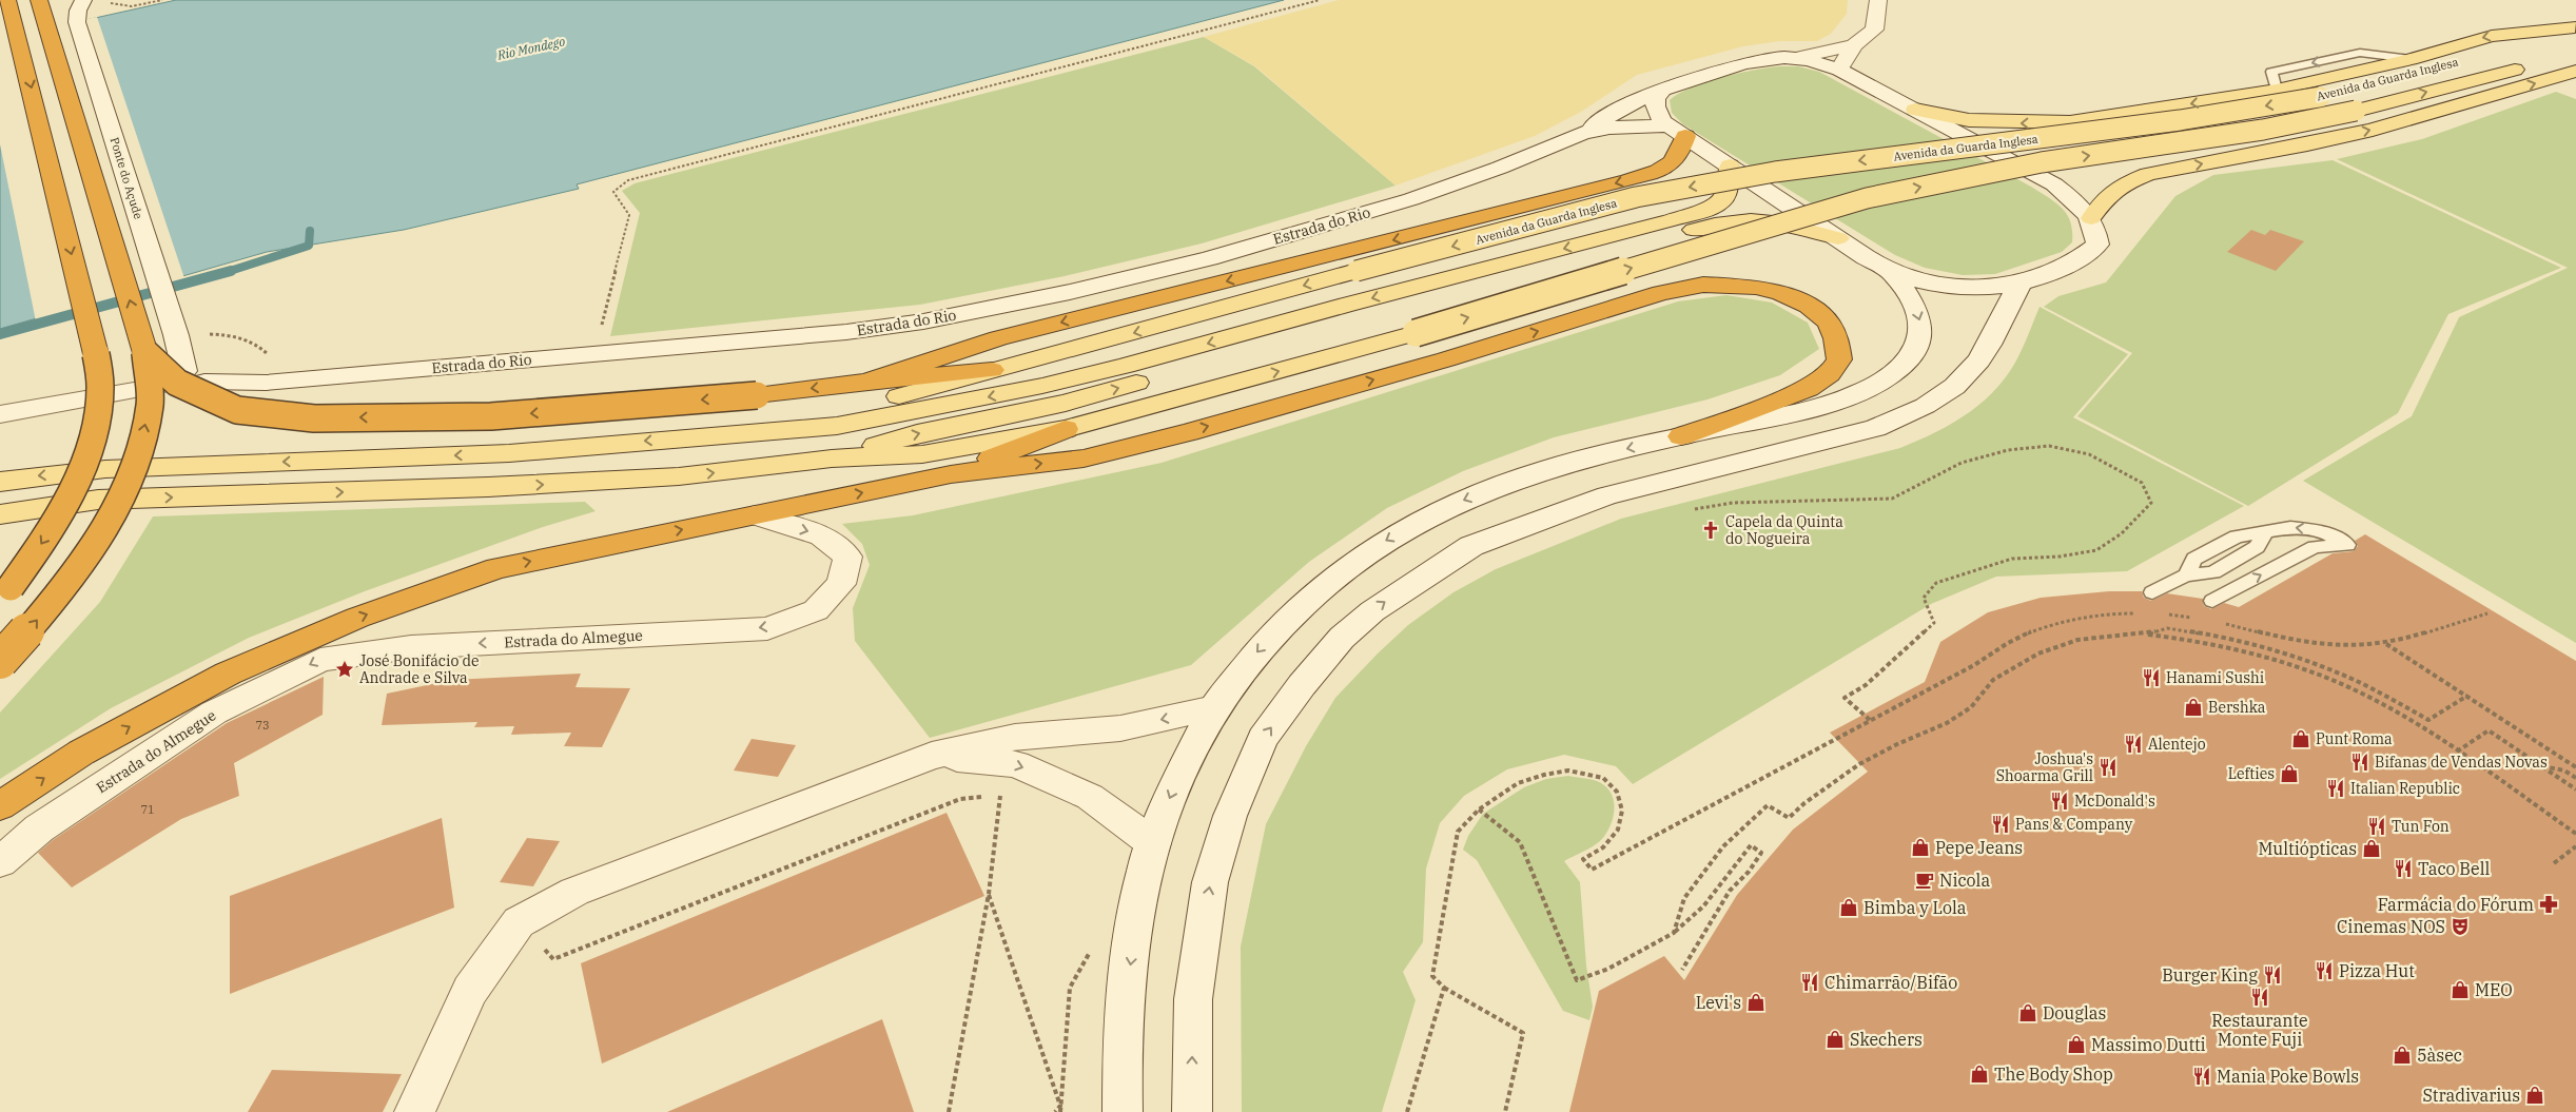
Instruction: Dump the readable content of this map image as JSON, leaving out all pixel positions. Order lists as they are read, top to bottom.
{
  "streets": {
    "main road": ["Avenida da Guarda Inglesa"],
    "street": ["Ponte do Açude", "Estrada do Rio", "Estrada do Almegue"]
  },
  "crossings": [
    ["Ponte do Açude", "Estrada do Rio"]
  ],
  "water": ["Rio Mondego"],
  "places": {
    "church": ["Capela da Quinta do Nogueira"],
    "place": ["José Bonifácio de Andrade e Silva"],
    "restaurant": [
      "Hanami Sushi",
      "Alentejo",
      "Bifanas de Vendas Novas",
      "Joshua's Shoarma Grill",
      "Italian Republic",
      "McDonald's",
      "Pans & Company",
      "Tun Fon",
      "Taco Bell",
      "Pizza Hut",
      "Burger King",
      "Chimarrão/Bifão",
      "Restaurante Monte Fuji",
      "Mania Poke Bowls"
    ],
    "shop": [
      "Bershka",
      "Punt Roma",
      "Lefties",
      "Pepe Jeans",
      "Multiópticas",
      "Bimba y Lola",
      "MEO",
      "Levi's",
      "Douglas",
      "Skechers",
      "Massimo Dutti",
      "5àsec",
      "The Body Shop",
      "Stradivarius"
    ],
    "cafe": ["Nicola"],
    "pharmacy": ["Farmácia do Fórum"],
    "theatre": ["Cinemas NOS"]
  },
  "house_numbers": ["73", "71"]
}
